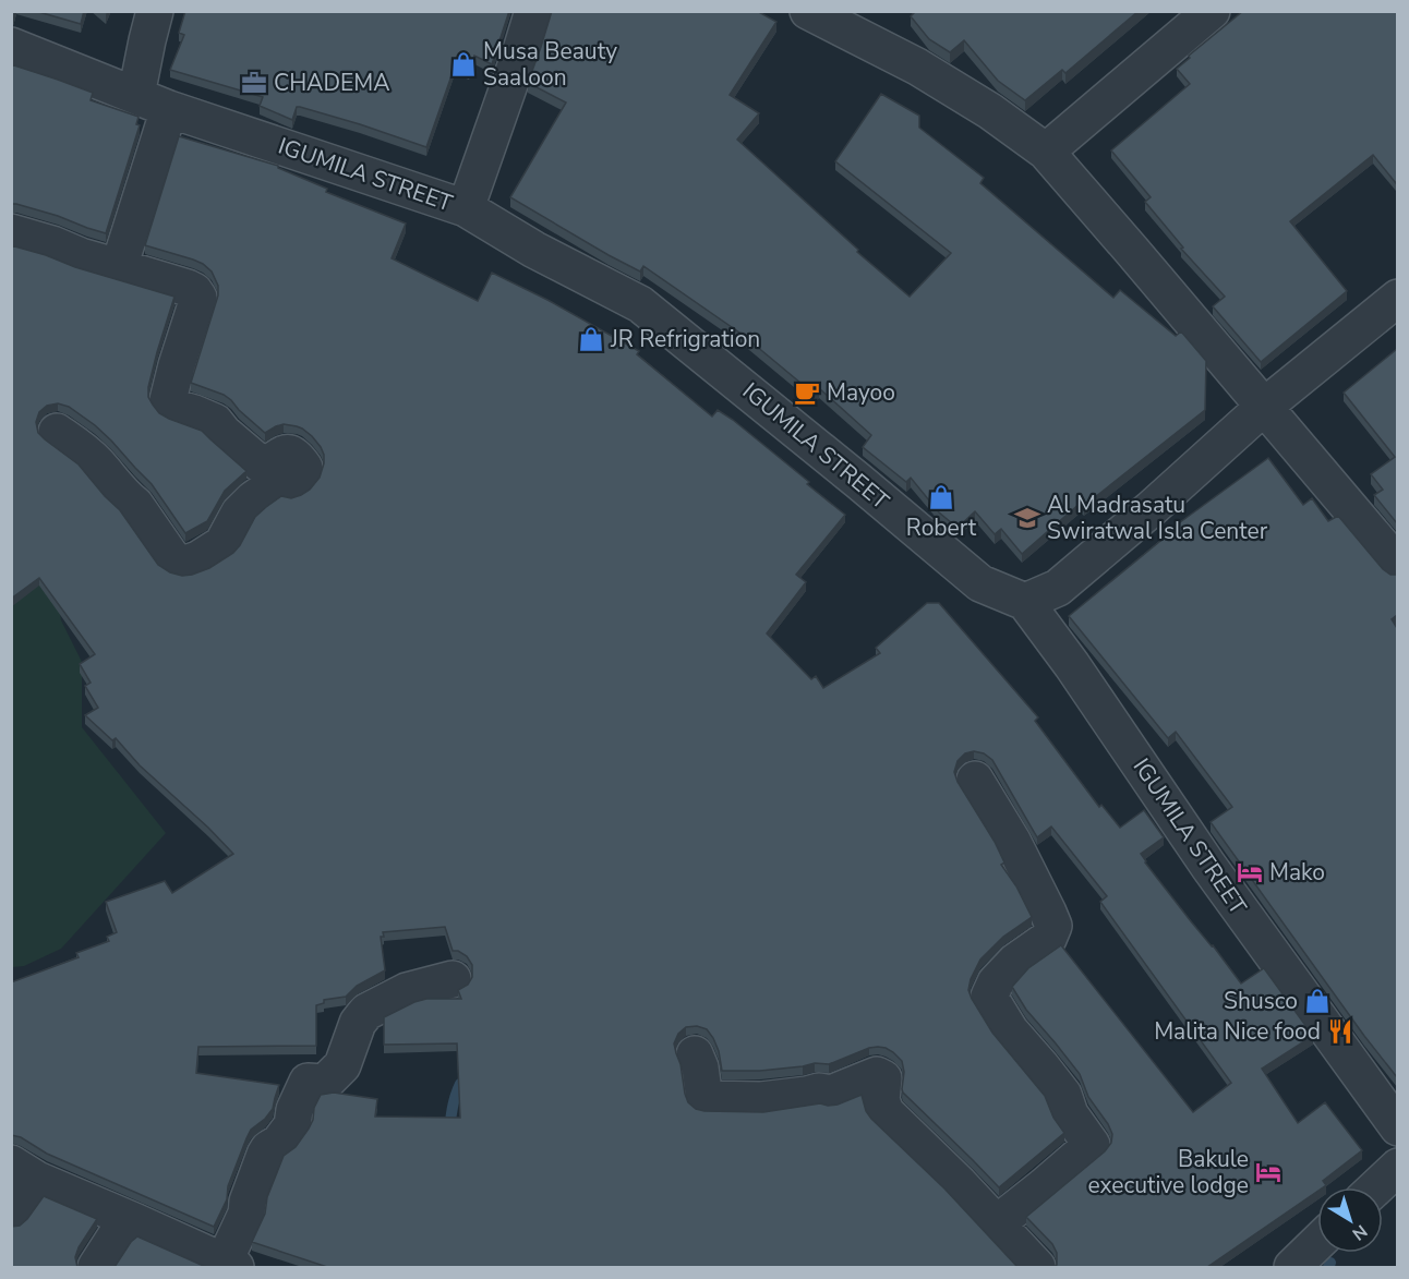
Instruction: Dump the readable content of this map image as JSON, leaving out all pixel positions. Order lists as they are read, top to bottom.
{
  "streets": {
    "street": ["IGUMILA STREET"]
  },
  "places": {
    "shop": [
      "Musa Beauty Saaloon",
      "JR Refrigration",
      "Robert",
      "Shusco"
    ],
    "office": ["CHADEMA"],
    "cafe": ["Mayoo"],
    "school or university": ["Al Madrasatu Swiratwal Isla Center"],
    "hotel": ["Mako", "Bakule executive lodge"],
    "restaurant": ["Malita Nice food"]
  },
  "north": "bottom right"
}
